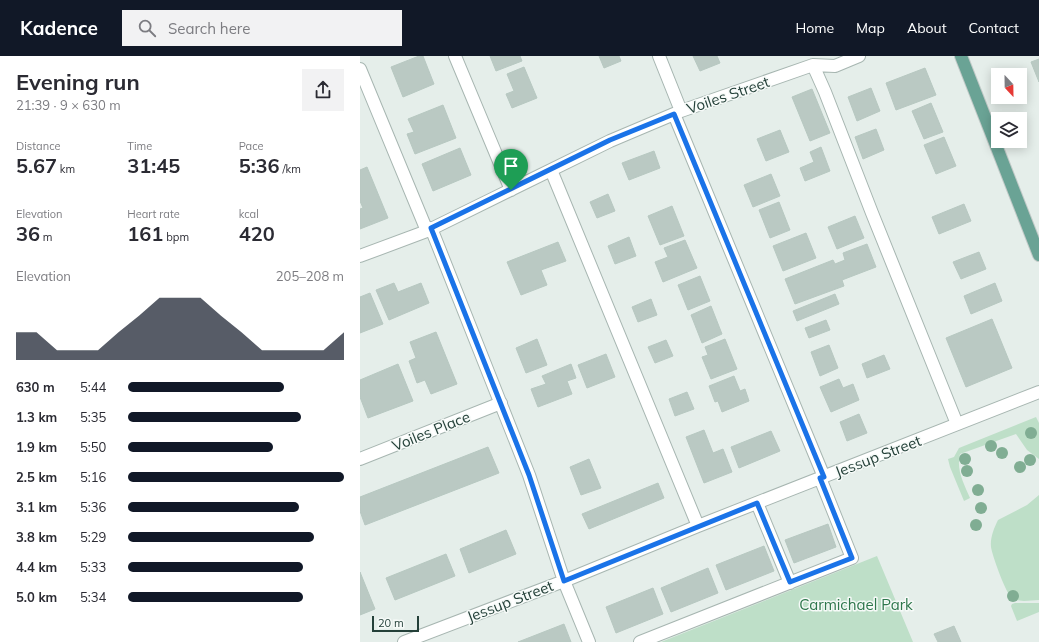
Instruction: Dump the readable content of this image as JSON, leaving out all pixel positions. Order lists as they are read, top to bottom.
{
  "streets": {
    "street": ["Voiles Street", "Voiles Place", "Jessup Street"]
  },
  "parks": ["Carmichael Park"],
  "scale_bar": "20 m",
  "north": "bottom",
  "page": {
    "header": "Kadence",
    "search": "Search here",
    "nav": [
      "Home",
      "Map",
      "About",
      "Contact"
    ],
    "heading": ["Evening run", "21:39 · 9 × 630 m"],
    "stats": [
      ["Distance", "5.67 km"],
      ["Time", "31:45"],
      ["Pace", "5:36 /km"],
      ["Elevation", "36 m"],
      ["Heart rate", "161 bpm"],
      ["kcal", "420"]
    ],
    "chart": ["Elevation", "205–208 m"],
    "list": [
      {
        "name": "630 m",
        "note": "5:44"
      },
      {
        "name": "1.3 km",
        "note": "5:35"
      },
      {
        "name": "1.9 km",
        "note": "5:50"
      },
      {
        "name": "2.5 km",
        "note": "5:16"
      },
      {
        "name": "3.1 km",
        "note": "5:36"
      },
      {
        "name": "3.8 km",
        "note": "5:29"
      },
      {
        "name": "4.4 km",
        "note": "5:33"
      },
      {
        "name": "5.0 km",
        "note": "5:34"
      }
    ],
    "scale": "20 m"
  }
}
